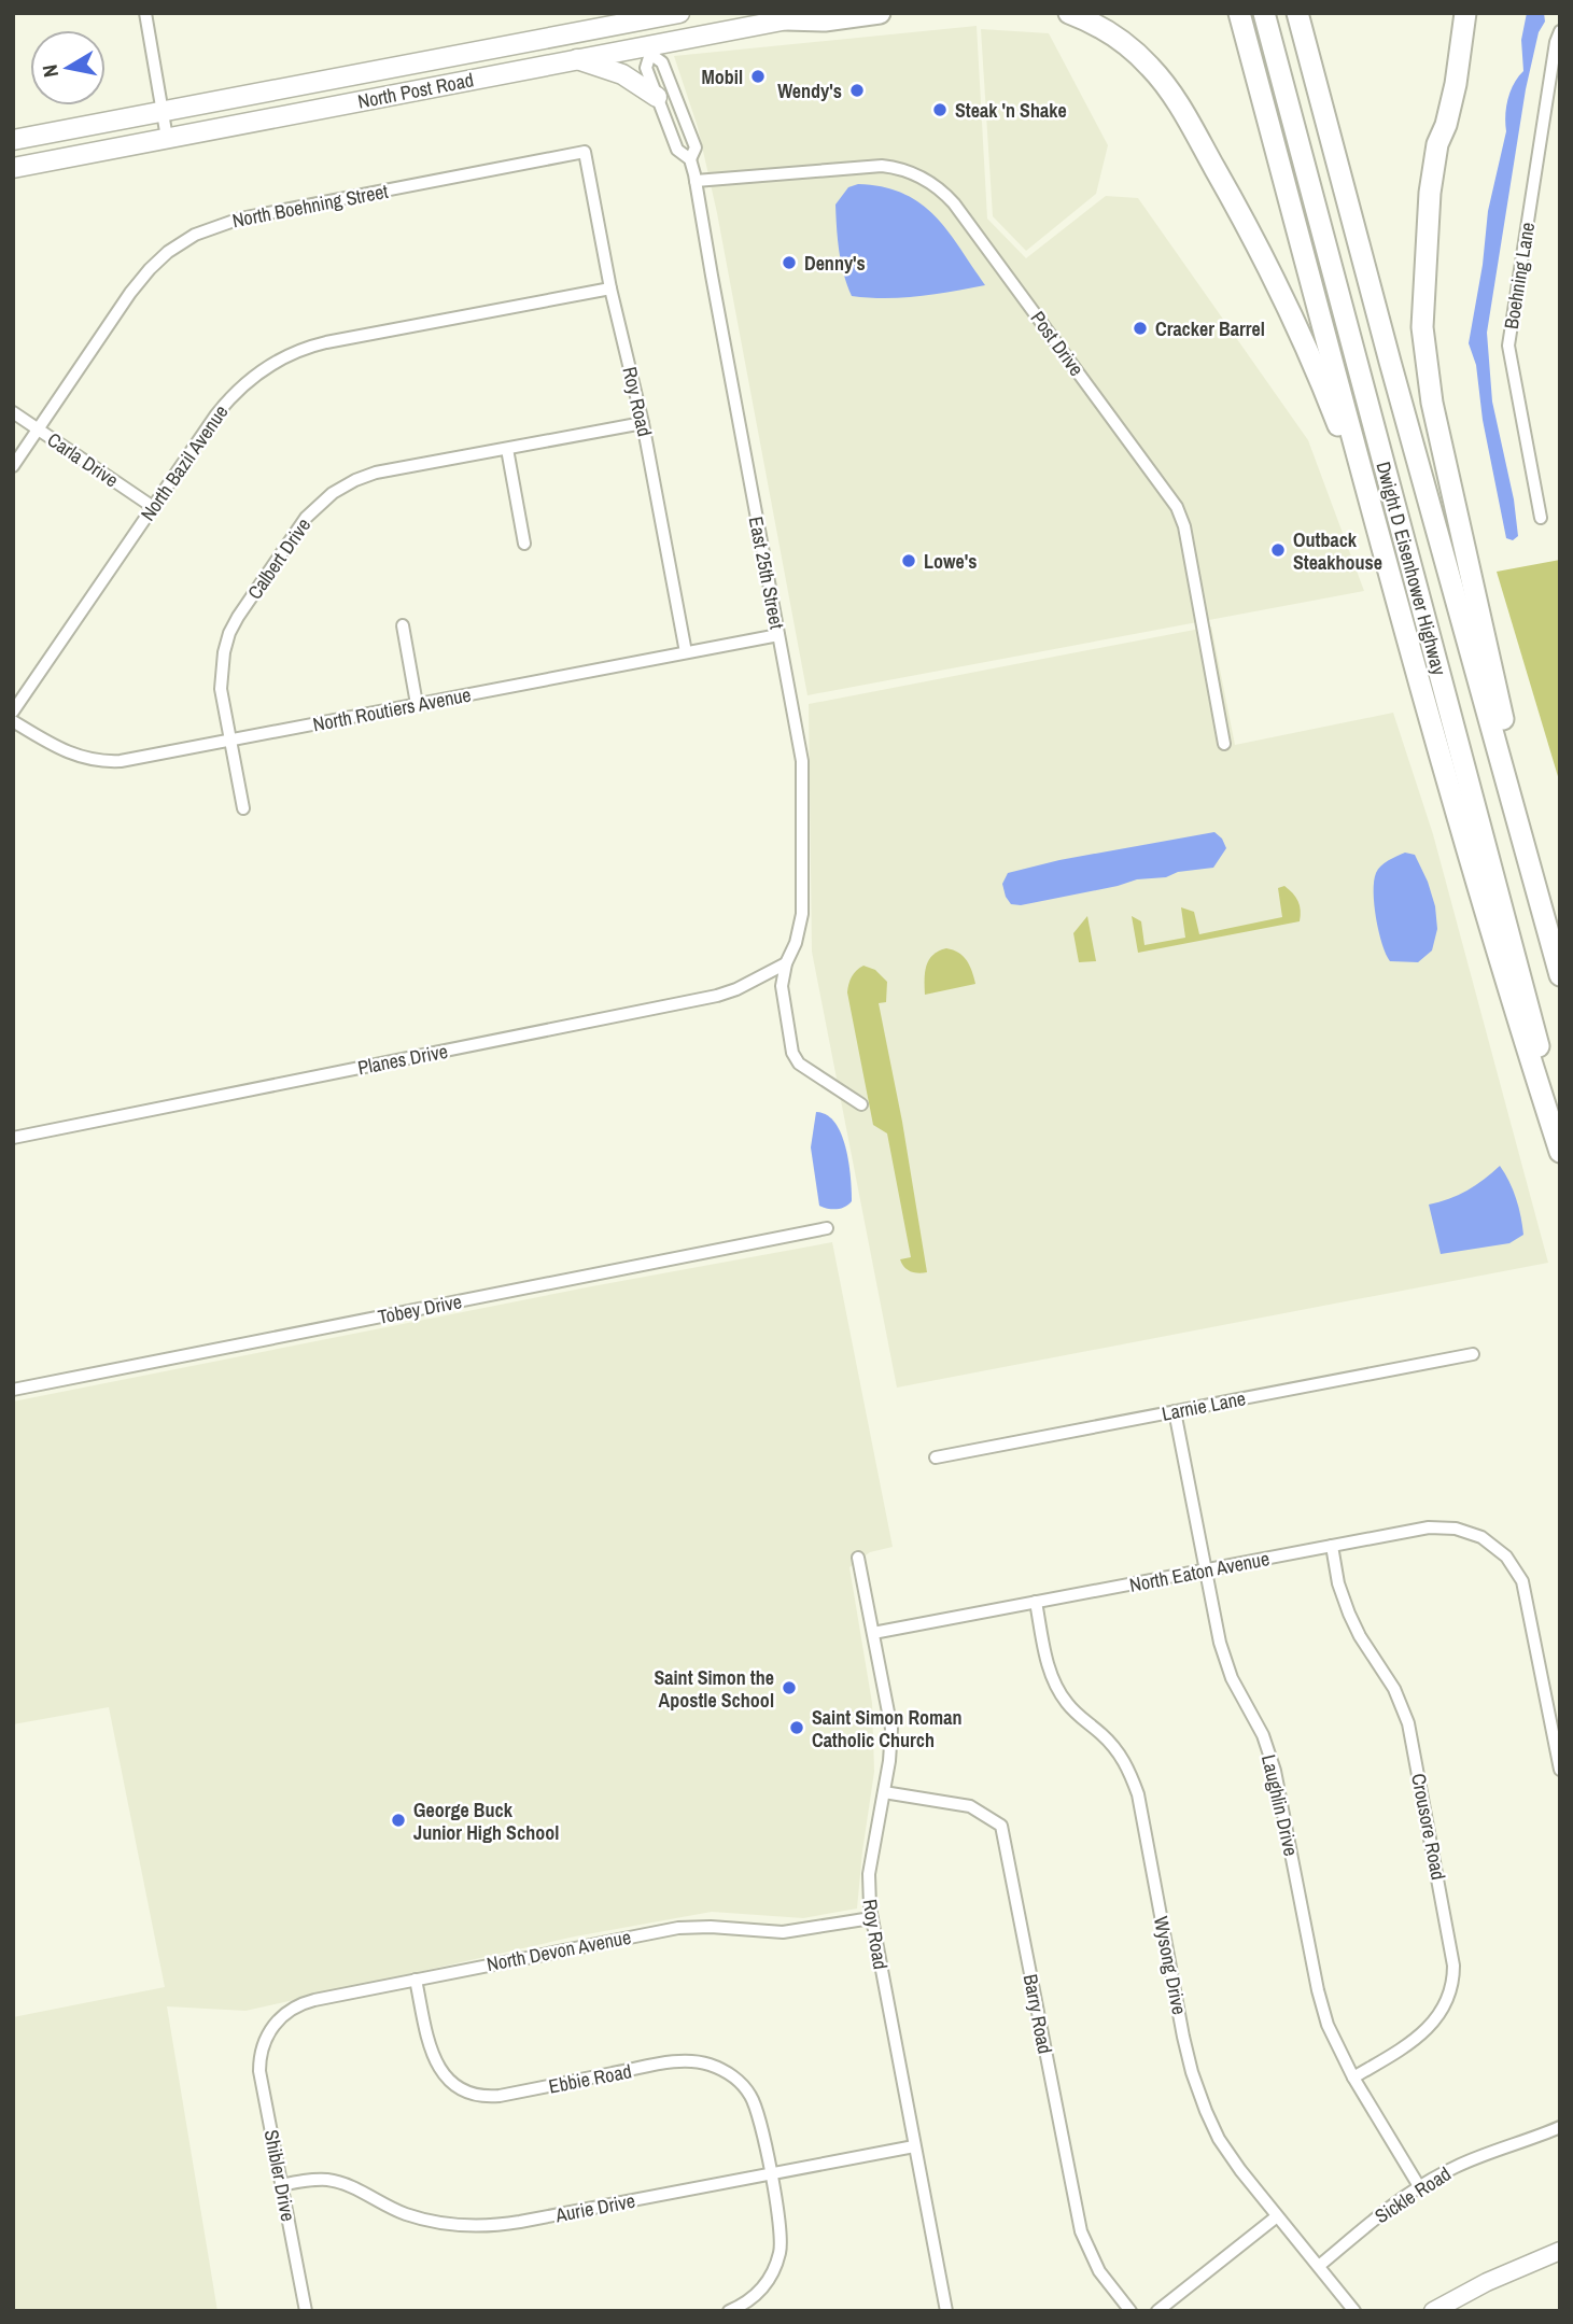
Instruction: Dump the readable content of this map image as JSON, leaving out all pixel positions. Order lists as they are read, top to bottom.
{
  "streets": {
    "highway": ["Dwight D Eisenhower Highway"],
    "main road": ["North Post Road"],
    "street": [
      "North Boehning Street",
      "Boehning Lane",
      "Post Drive",
      "Roy Road",
      "Carla Drive",
      "North Bazil Avenue",
      "Calbert Drive",
      "East 25th Street",
      "North Routiers Avenue",
      "Planes Drive",
      "Tobey Drive",
      "Larnie Lane",
      "North Eaton Avenue",
      "Laughlin Drive",
      "Crousore Road",
      "North Devon Avenue",
      "Wysong Drive",
      "Barry Road",
      "Ebbie Road",
      "Shibler Drive",
      "Sickle Road",
      "Aurie Drive"
    ]
  },
  "crossings": [
    ["North Post Road", "East 25th Street"],
    ["North Boehning Street", "Roy Road"],
    ["North Boehning Street", "Carla Drive"],
    ["Post Drive", "East 25th Street"],
    ["Roy Road", "North Bazil Avenue"],
    ["Roy Road", "Calbert Drive"],
    ["Roy Road", "North Routiers Avenue"],
    ["Roy Road", "North Eaton Avenue"],
    ["Roy Road", "North Devon Avenue"],
    ["Roy Road", "Barry Road"],
    ["Roy Road", "Aurie Drive"],
    ["Carla Drive", "North Bazil Avenue"],
    ["Calbert Drive", "North Routiers Avenue"],
    ["East 25th Street", "North Routiers Avenue"],
    ["East 25th Street", "Planes Drive"],
    ["Larnie Lane", "Laughlin Drive"],
    ["North Eaton Avenue", "Laughlin Drive"],
    ["North Eaton Avenue", "Crousore Road"],
    ["North Eaton Avenue", "Wysong Drive"],
    ["Laughlin Drive", "Crousore Road"],
    ["Laughlin Drive", "Sickle Road"],
    ["North Devon Avenue", "Ebbie Road"],
    ["North Devon Avenue", "Shibler Drive"],
    ["Wysong Drive", "Sickle Road"],
    ["Ebbie Road", "Aurie Drive"],
    ["Shibler Drive", "Aurie Drive"]
  ],
  "places": [
    "Mobil",
    "Wendy's",
    "Steak 'n Shake",
    "Denny's",
    "Cracker Barrel",
    "Outback Steakhouse",
    "Lowe's",
    "Saint Simon the Apostle School",
    "Saint Simon Roman Catholic Church",
    "George Buck Junior High School"
  ],
  "north": "left"
}
